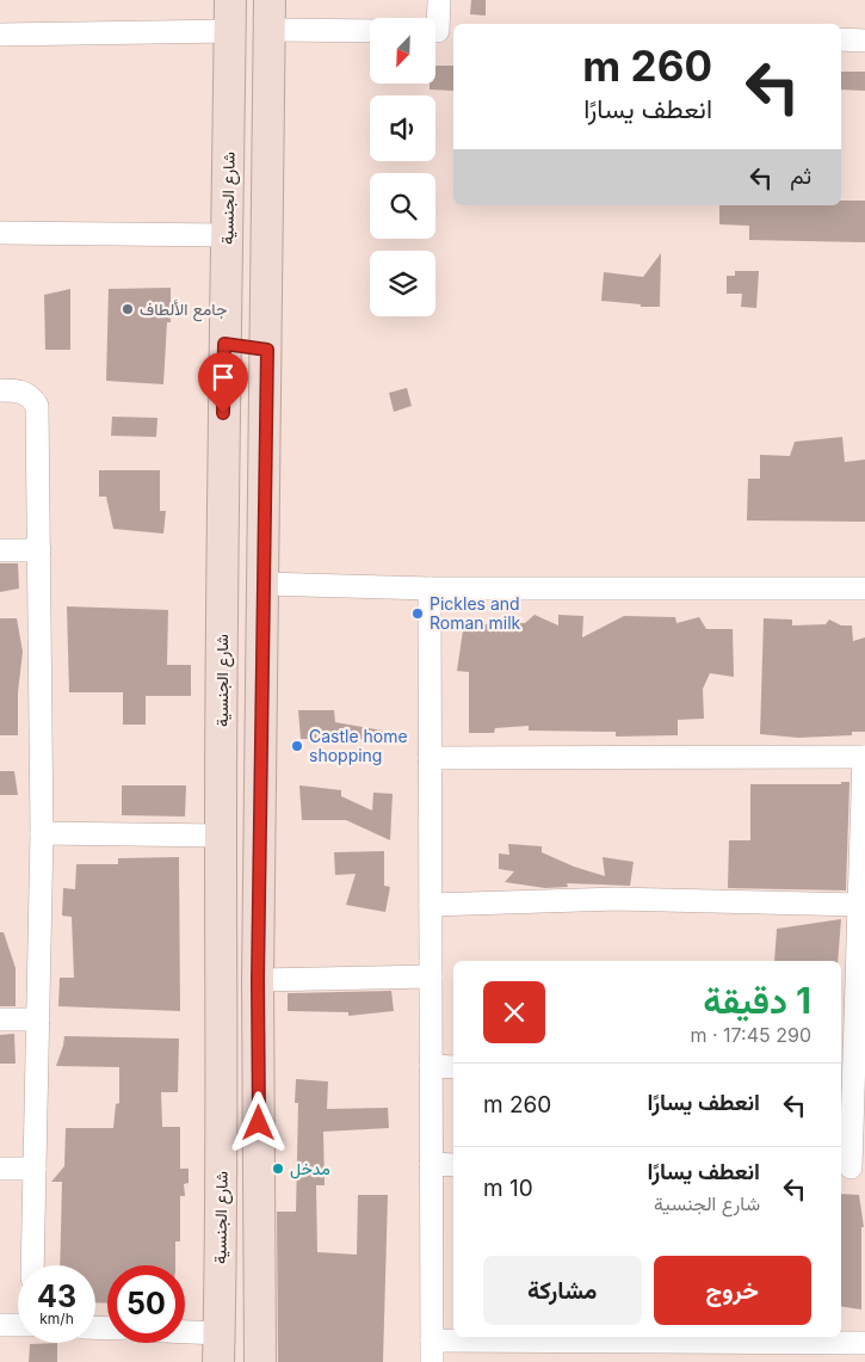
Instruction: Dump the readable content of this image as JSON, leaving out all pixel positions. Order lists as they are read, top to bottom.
{
  "streets": {
    "main road": ["شارع الجنسية"]
  },
  "places": [
    "جامع الألطاف",
    "Pickles and Roman milk",
    "Castle home shopping",
    "مدخل"
  ],
  "north": "bottom left",
  "page": {
    "turn": ["260 m", "انعطف يسارًا"],
    "then": "ثم",
    "heading": ["1 دقيقة", "290 m · 17:45"],
    "list": [
      {
        "name": "انعطف يسارًا",
        "value": "260 m"
      },
      {
        "name": "انعطف يسارًا",
        "note": "شارع الجنسية",
        "value": "10 m"
      }
    ],
    "buttons": ["خروج", "مشاركة"],
    "speed": "43 km/h",
    "limit": "50"
  }
}
